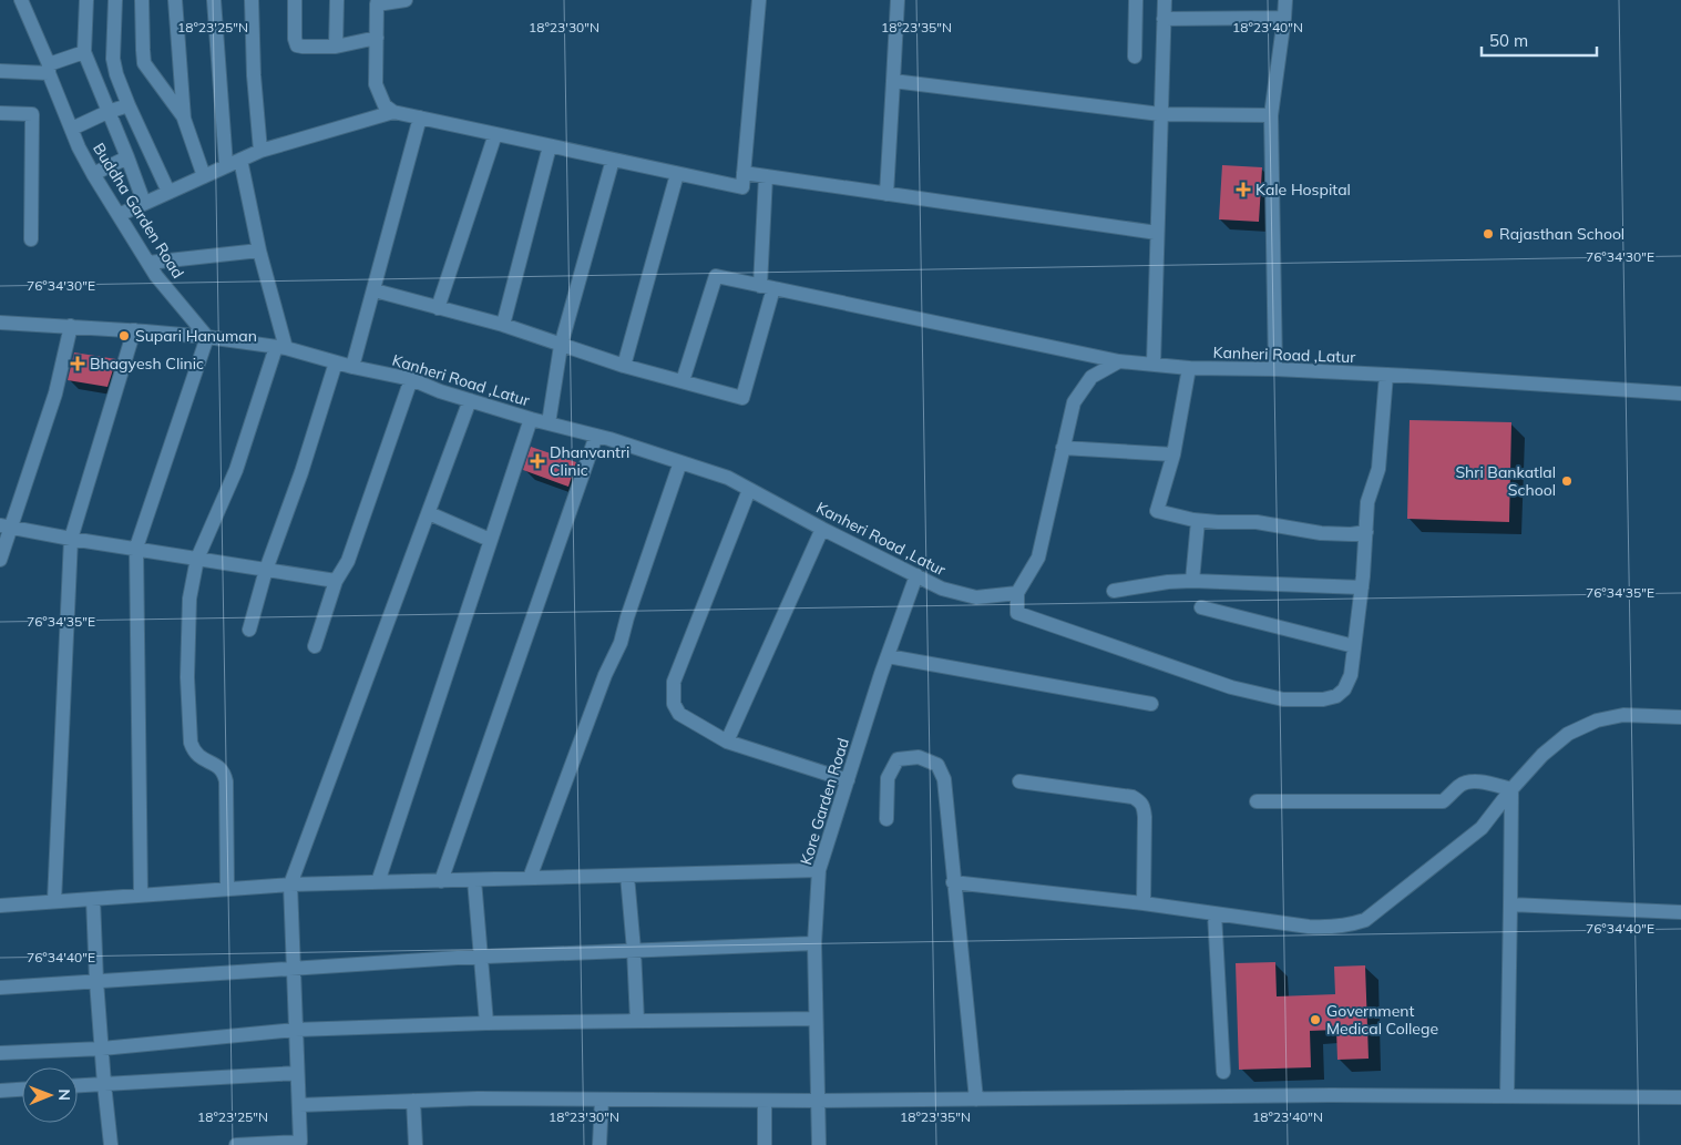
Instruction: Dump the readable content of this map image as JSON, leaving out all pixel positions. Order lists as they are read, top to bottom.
{
  "streets": {
    "street": ["Buddha Garden Road", "Kanheri Road ,Latur", "Kore Garden Road"]
  },
  "crossings": [
    ["Buddha Garden Road", "Kanheri Road ,Latur"],
    ["Kanheri Road ,Latur", "Kore Garden Road"]
  ],
  "places": {
    "health": ["Kale Hospital", "Bhagyesh Clinic", "Dhanvantri Clinic"],
    "other": [
      "Rajasthan School",
      "Supari Hanuman",
      "Shri Bankatlal School",
      "Government Medical College"
    ]
  },
  "scale_bar": "50 m",
  "north": "right",
  "coordinates": [
    "18°23'25\"N",
    "18°23'30\"N",
    "18°23'35\"N",
    "18°23'40\"N",
    "76°34'30\"E",
    "76°34'35\"E",
    "76°34'40\"E"
  ]
}
